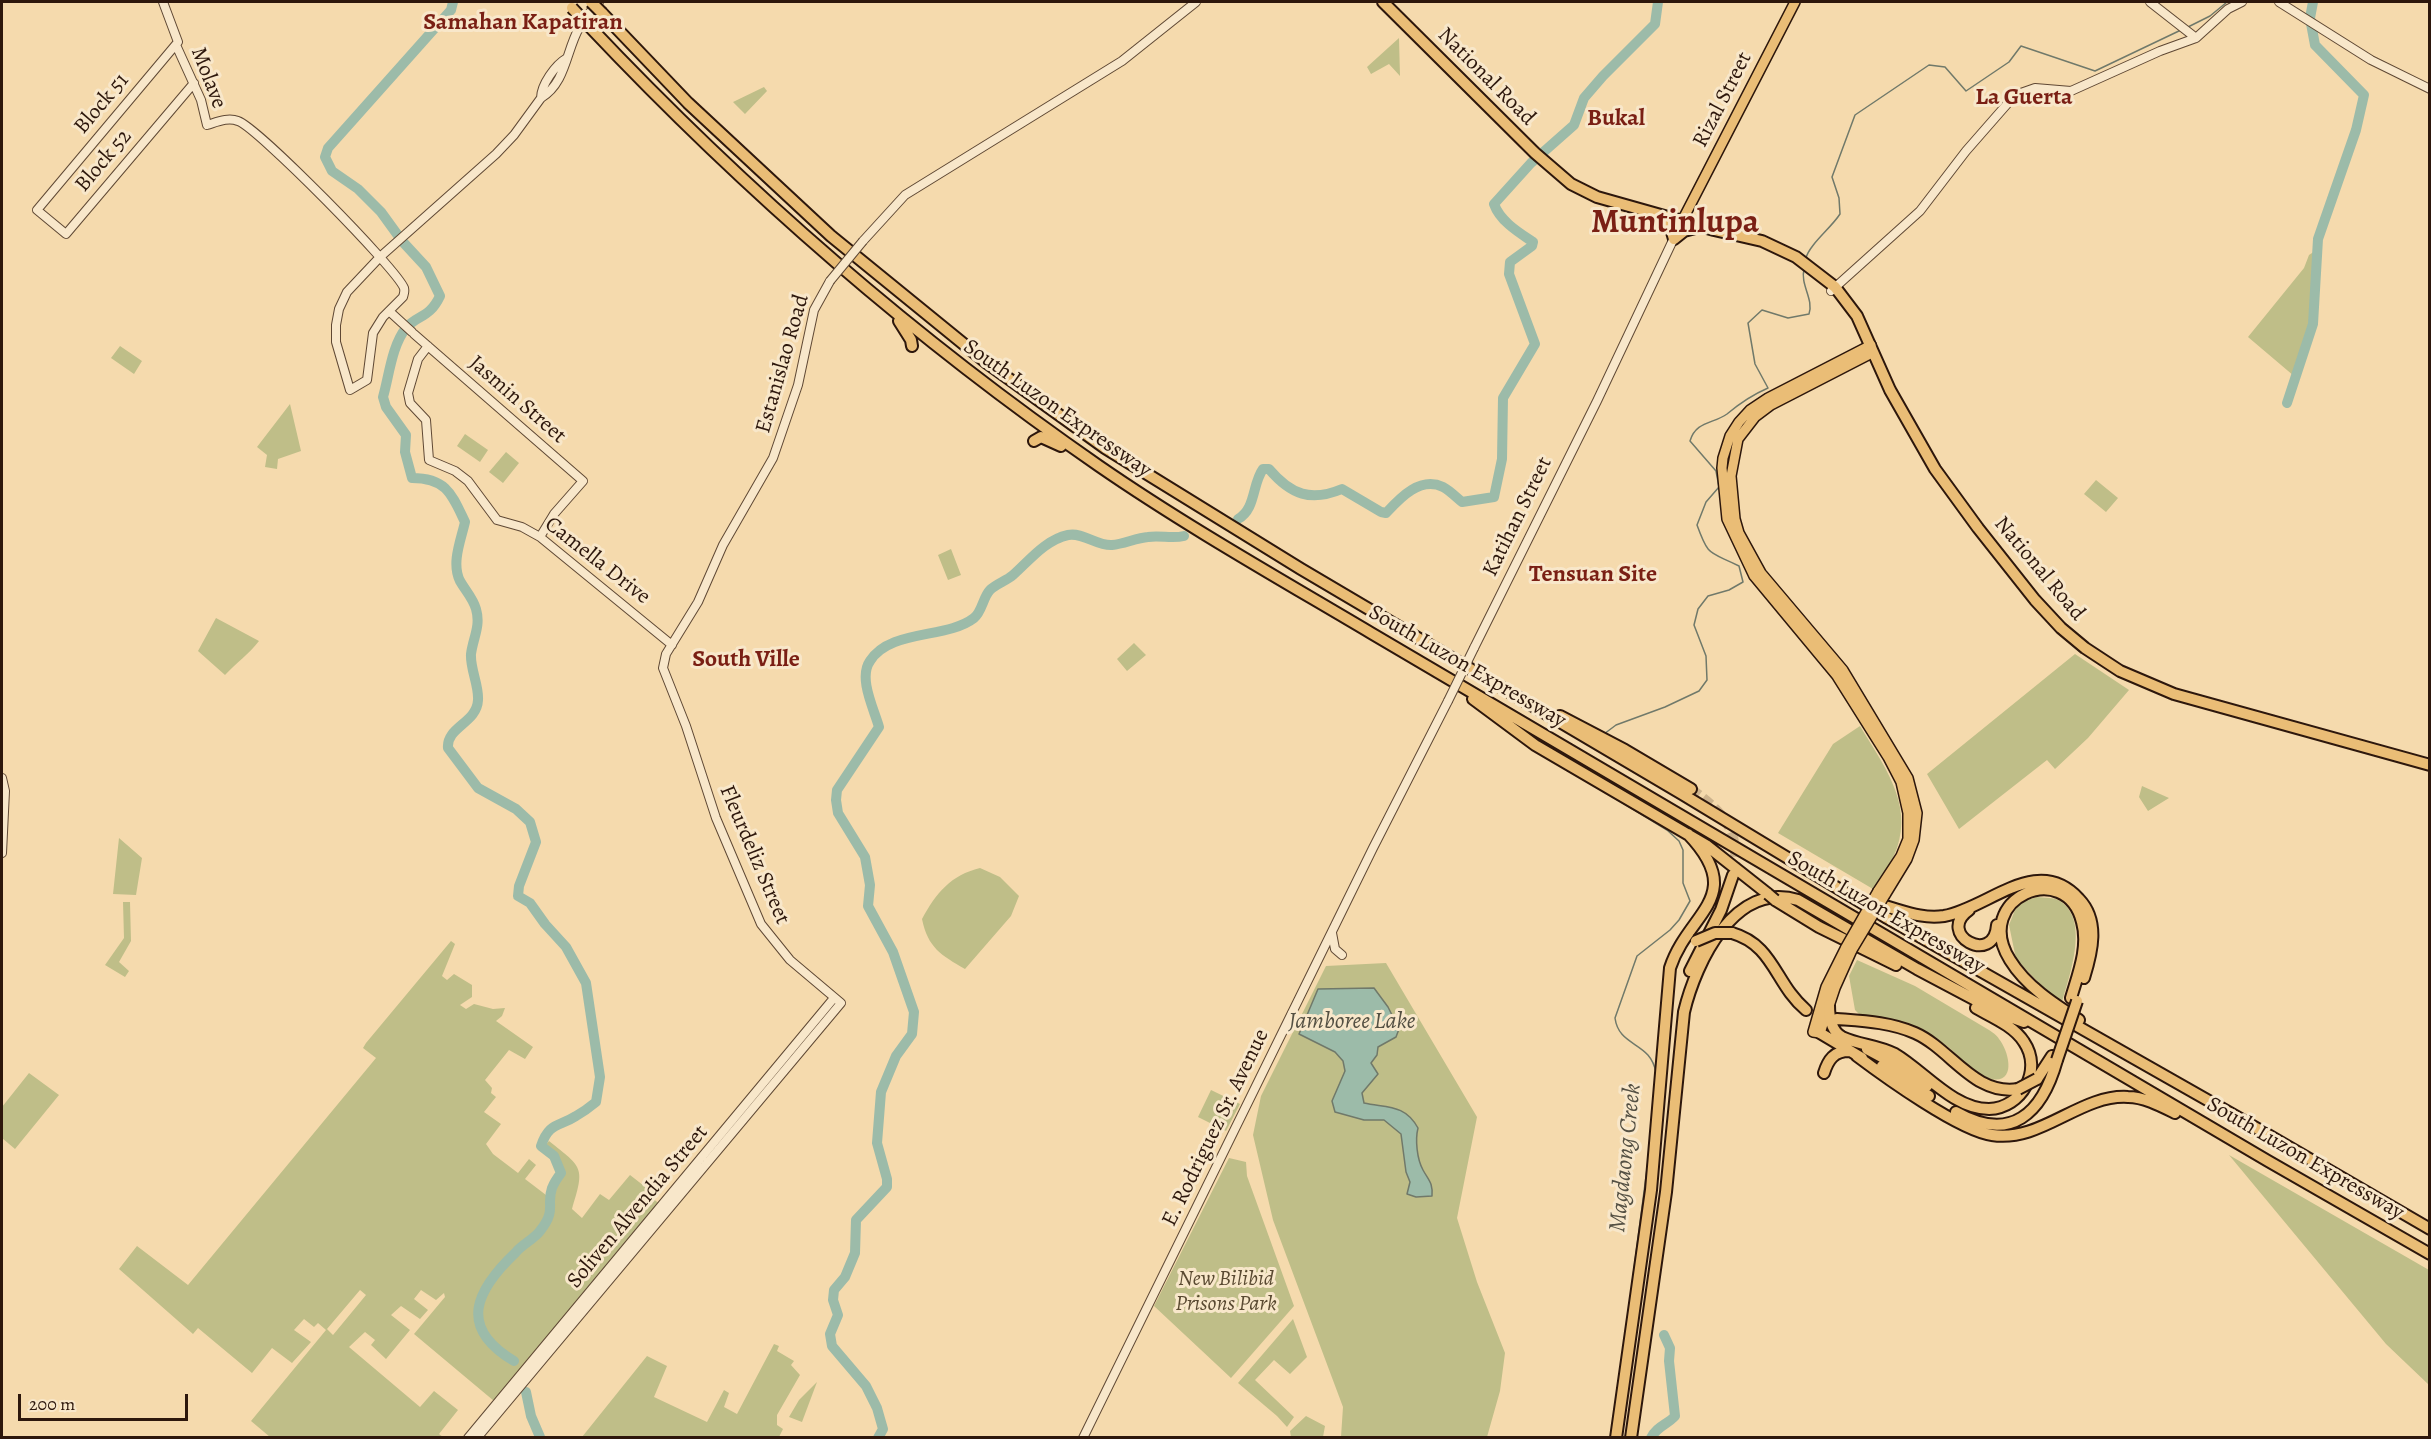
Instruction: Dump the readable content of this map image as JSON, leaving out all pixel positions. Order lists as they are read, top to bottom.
{
  "streets": {
    "highway": ["National Road", "South Luzon Expressway"],
    "main road": ["Rizal Street"],
    "street": [
      "Molave",
      "Block 51",
      "Block 52",
      "Estanislao Road",
      "Jasmin Street",
      "Katihan Street",
      "Camella Drive",
      "Fleurdeliz Street",
      "E. Rodriguez Sr. Avenue",
      "Soliven Alvendia Street"
    ]
  },
  "crossings": [
    ["National Road", "Rizal Street"],
    ["National Road", "Katihan Street"],
    ["Molave", "Block 51"],
    ["Molave", "Block 52"],
    ["Rizal Street", "Katihan Street"],
    ["Block 51", "Block 52"],
    ["Estanislao Road", "Camella Drive"],
    ["Estanislao Road", "Fleurdeliz Street"],
    ["Jasmin Street", "Camella Drive"],
    ["Katihan Street", "E. Rodriguez Sr. Avenue"],
    ["Camella Drive", "Fleurdeliz Street"],
    ["Fleurdeliz Street", "Soliven Alvendia Street"]
  ],
  "districts": [
    "Samahan Kapatiran",
    "La Guerta",
    "Bukal",
    "Muntinlupa",
    "Tensuan Site",
    "South Ville"
  ],
  "water": ["Jamboree Lake", "Magdaong Creek"],
  "parks": ["New Bilibid Prisons Park"],
  "scale_bar": "200 m"
}
